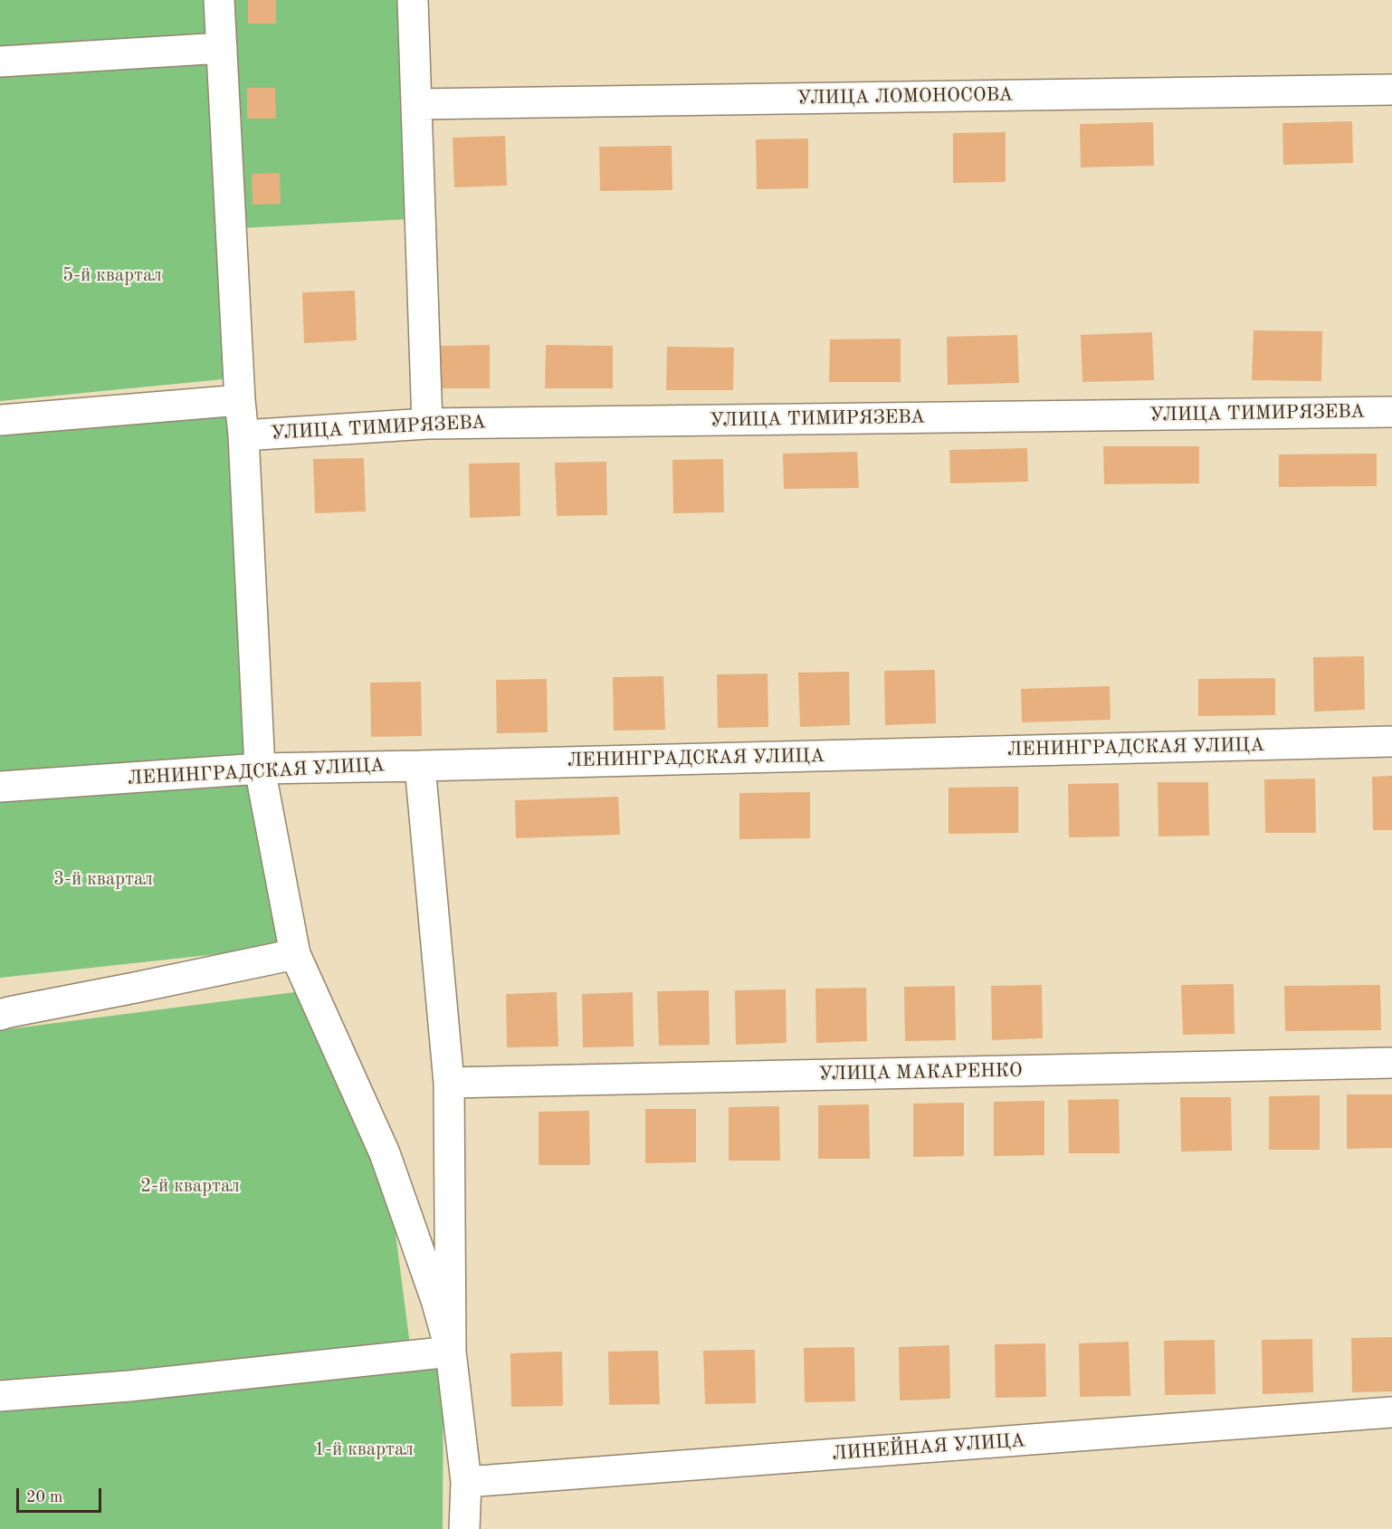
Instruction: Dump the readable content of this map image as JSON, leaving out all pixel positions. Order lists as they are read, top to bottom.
{
  "streets": {
    "street": [
      "УЛИЦА ЛОМОНОСОВА",
      "УЛИЦА ТИМИРЯЗЕВА",
      "ЛЕНИНГРАДСКАЯ УЛИЦА",
      "УЛИЦА МАКАРЕНКО",
      "ЛИНЕЙНАЯ УЛИЦА"
    ]
  },
  "parks": [
    "5-й квартал",
    "3-й квартал",
    "2-й квартал",
    "1-й квартал"
  ],
  "scale_bar": "20 m"
}
